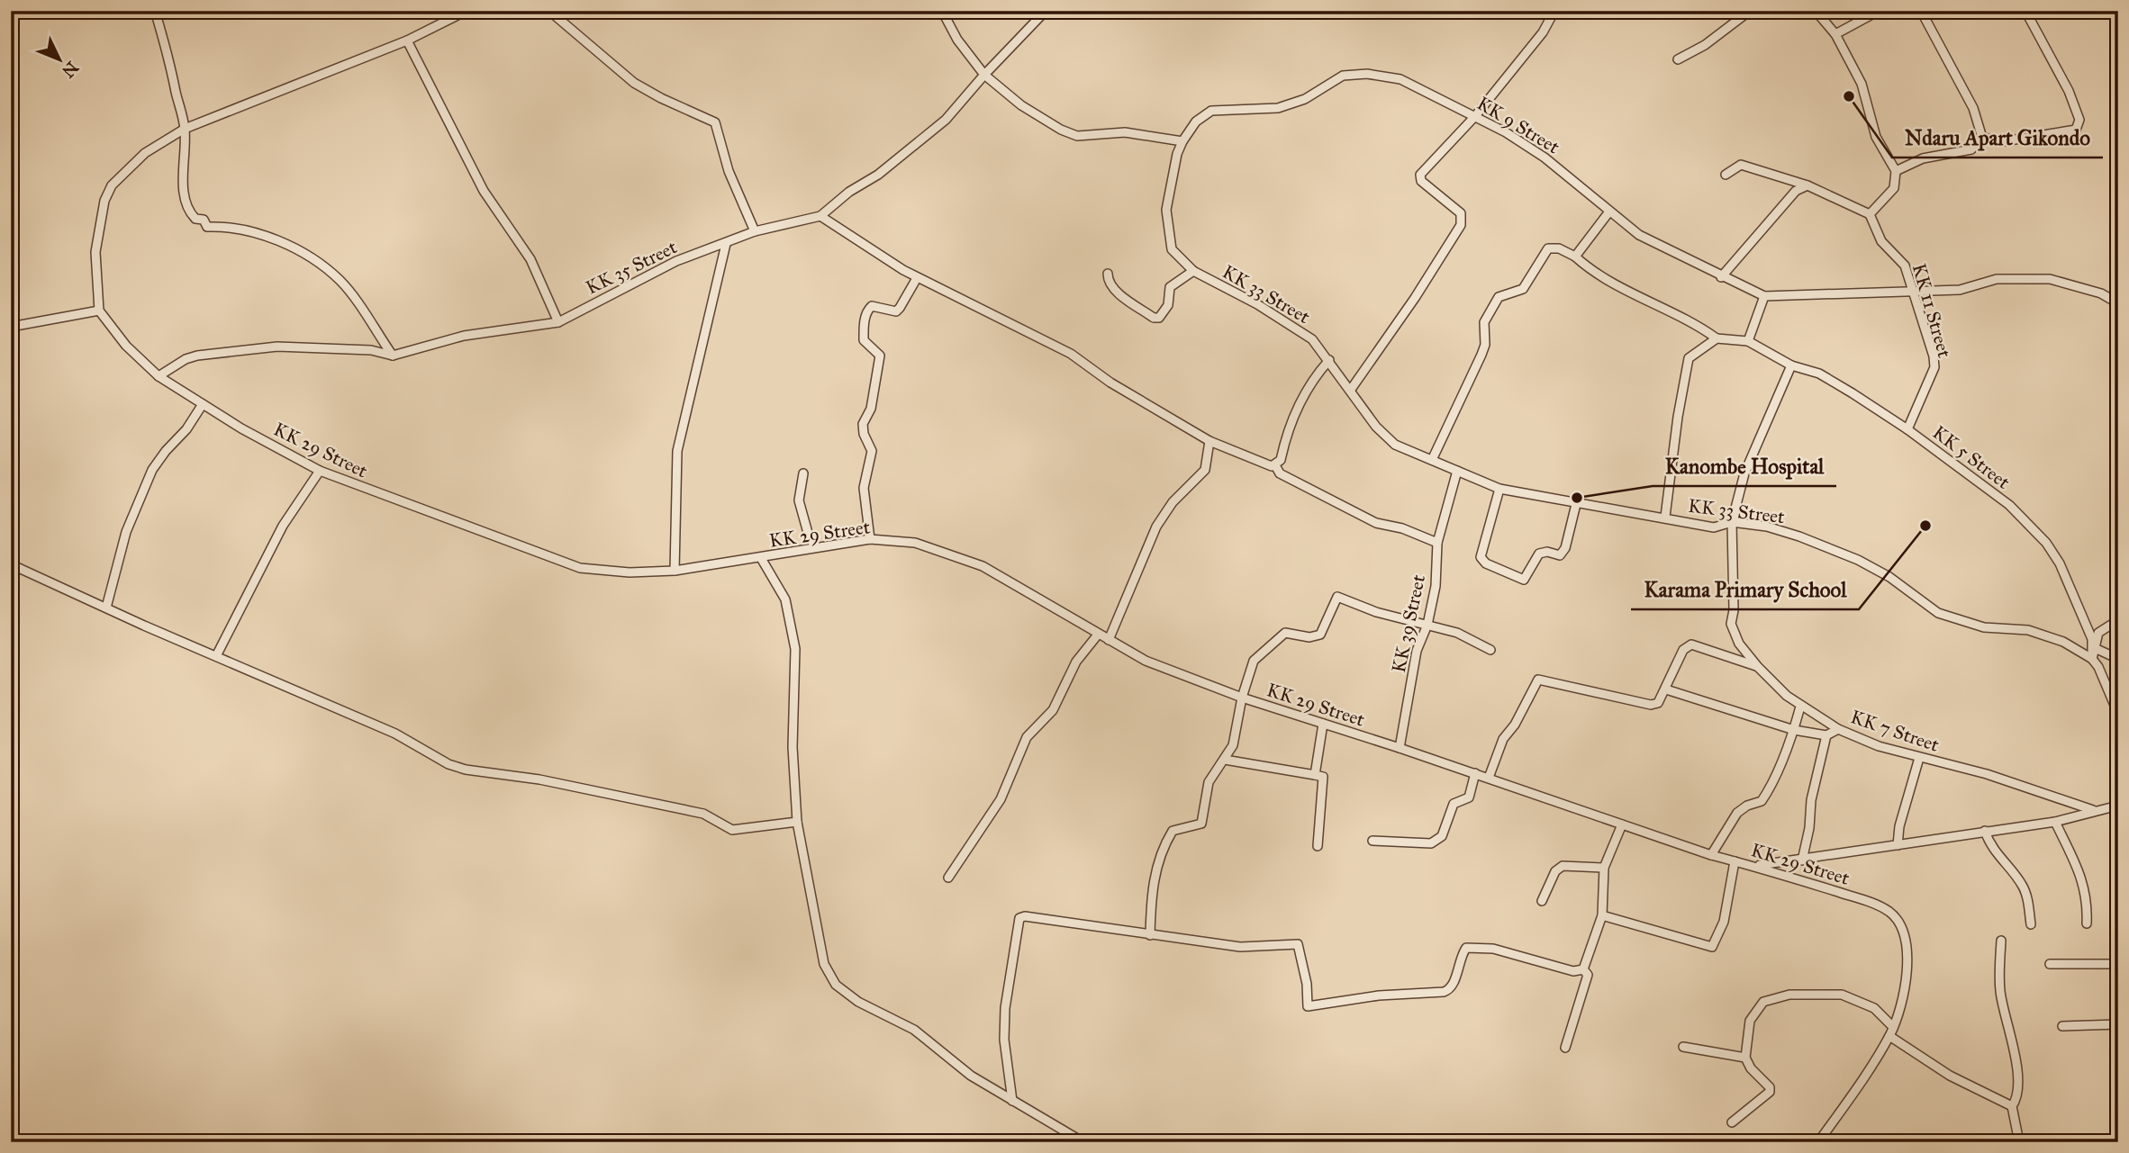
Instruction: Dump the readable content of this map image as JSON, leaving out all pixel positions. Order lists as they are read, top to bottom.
{
  "streets": {
    "street": [
      "KK 9 Street",
      "KK 35 Street",
      "KK 33 Street",
      "KK 11 Street",
      "KK 29 Street",
      "KK 5 Street",
      "KK 39 Street",
      "KK 7 Street"
    ]
  },
  "crossings": [
    ["KK 9 Street", "KK 33 Street"],
    ["KK 9 Street", "KK 11 Street"],
    ["KK 35 Street", "KK 29 Street"],
    ["KK 33 Street", "KK 5 Street"],
    ["KK 33 Street", "KK 39 Street"],
    ["KK 33 Street", "KK 7 Street"],
    ["KK 11 Street", "KK 5 Street"],
    ["KK 29 Street", "KK 39 Street"],
    ["KK 29 Street", "KK 7 Street"],
    ["KK 5 Street", "KK 7 Street"]
  ],
  "places": ["Ndaru Apart Gikondo", "Kanombe Hospital", "Karama Primary School"],
  "north": "bottom right"
}
